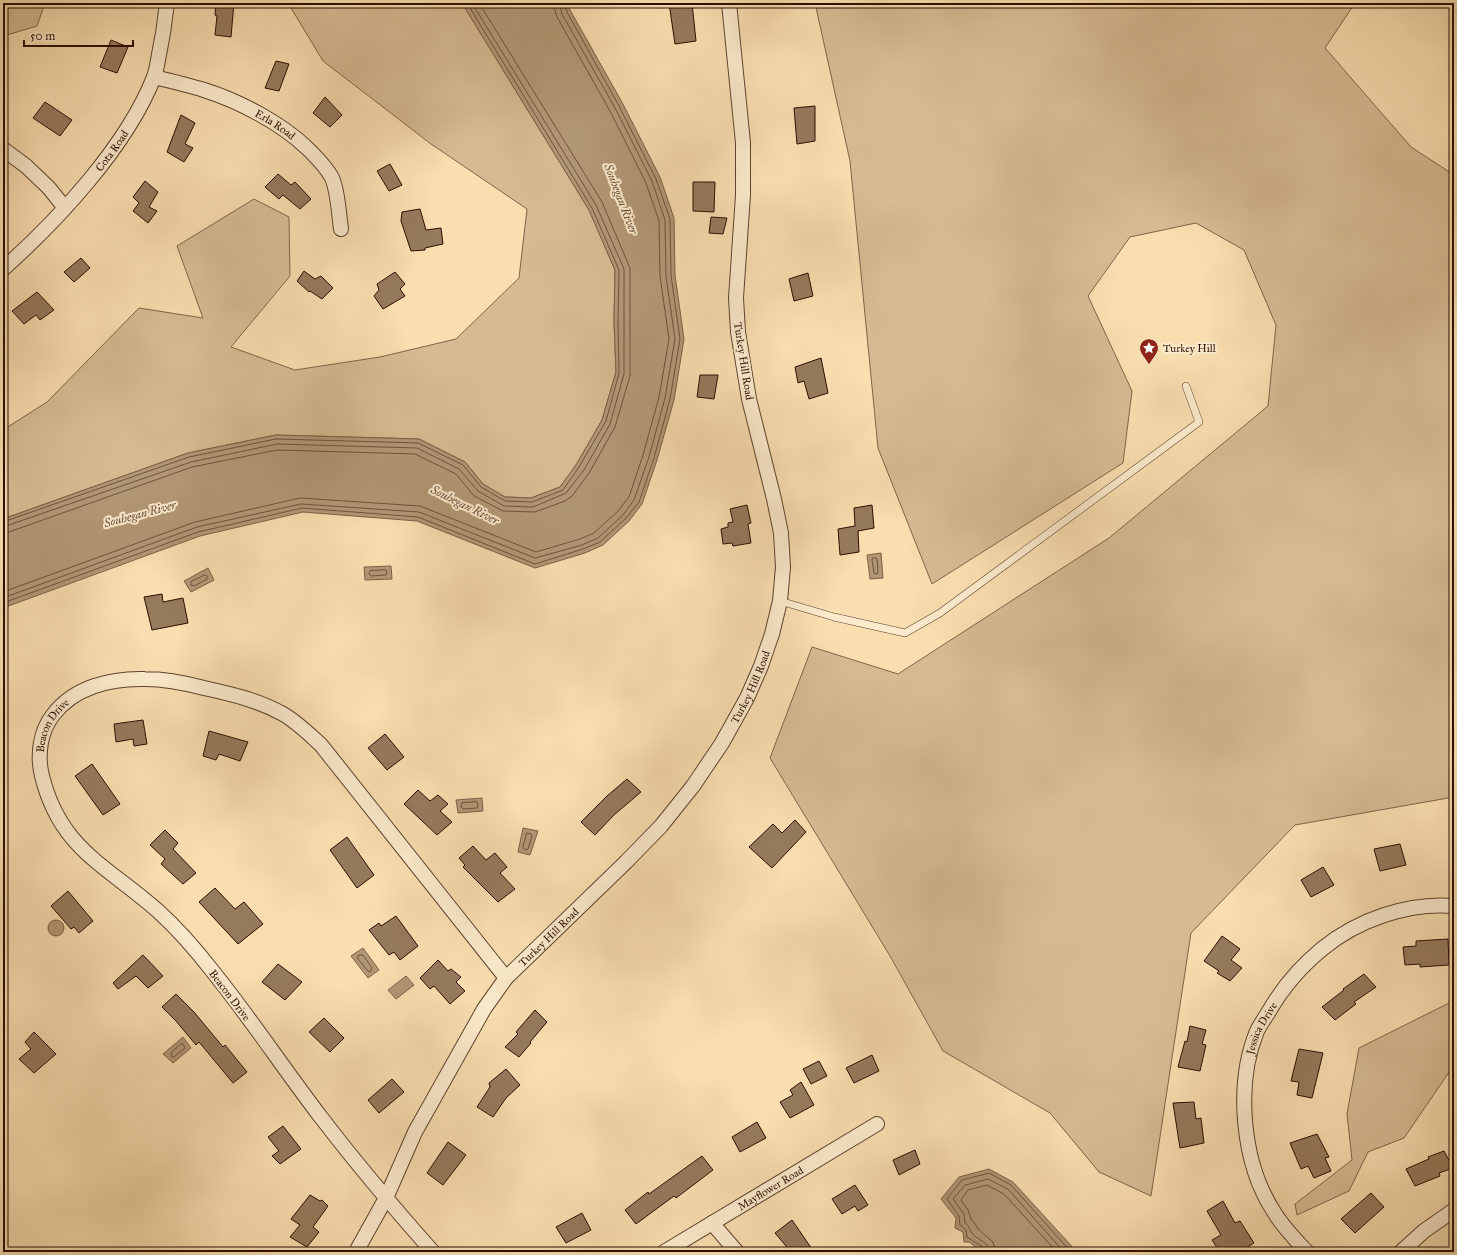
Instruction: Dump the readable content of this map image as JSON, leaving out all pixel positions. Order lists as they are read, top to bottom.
{
  "streets": {
    "street": [
      "Erla Road",
      "Cota Road",
      "Turkey Hill Road",
      "Beacon Drive",
      "Jessica Drive",
      "Mayflower Road"
    ]
  },
  "crossings": [
    ["Erla Road", "Cota Road"],
    ["Turkey Hill Road", "Beacon Drive"]
  ],
  "water": ["Souhegan River"],
  "places": {
    "place": ["Turkey Hill"]
  },
  "scale_bar": "50 m"
}
